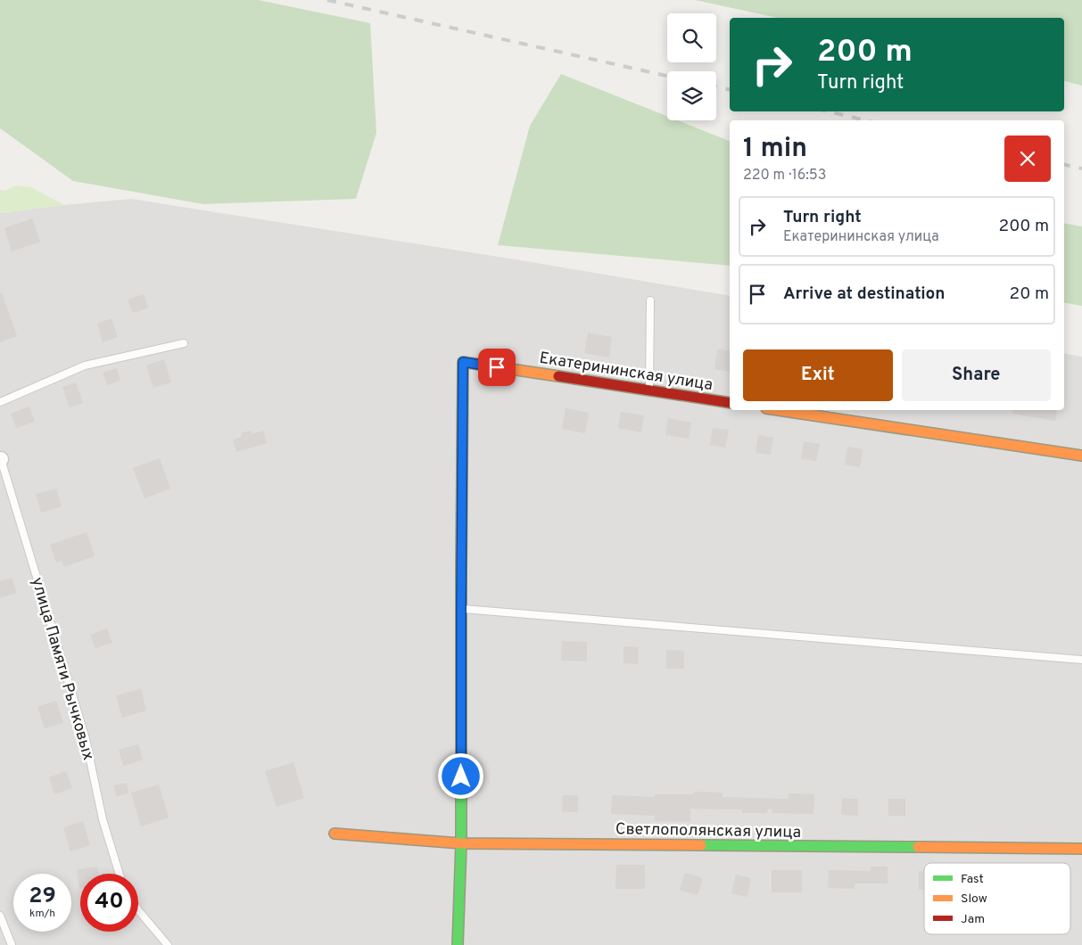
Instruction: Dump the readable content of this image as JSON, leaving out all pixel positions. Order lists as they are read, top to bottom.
{
  "streets": {
    "street": ["Екатерининская улица", "Светлополянская улица"],
    "lane": ["улица Памяти Рычковых"]
  },
  "legend": ["Fast", "Slow", "Jam"],
  "page": {
    "turn": ["200 m", "Turn right"],
    "heading": ["1 min", "220 m · 16:53"],
    "list": [
      {
        "name": "Turn right",
        "note": "Екатерининская улица",
        "value": "200 m"
      },
      {
        "name": "Arrive at destination",
        "value": "20 m"
      }
    ],
    "buttons": ["Exit", "Share"],
    "speed": "29 km/h",
    "limit": "40"
  }
}
